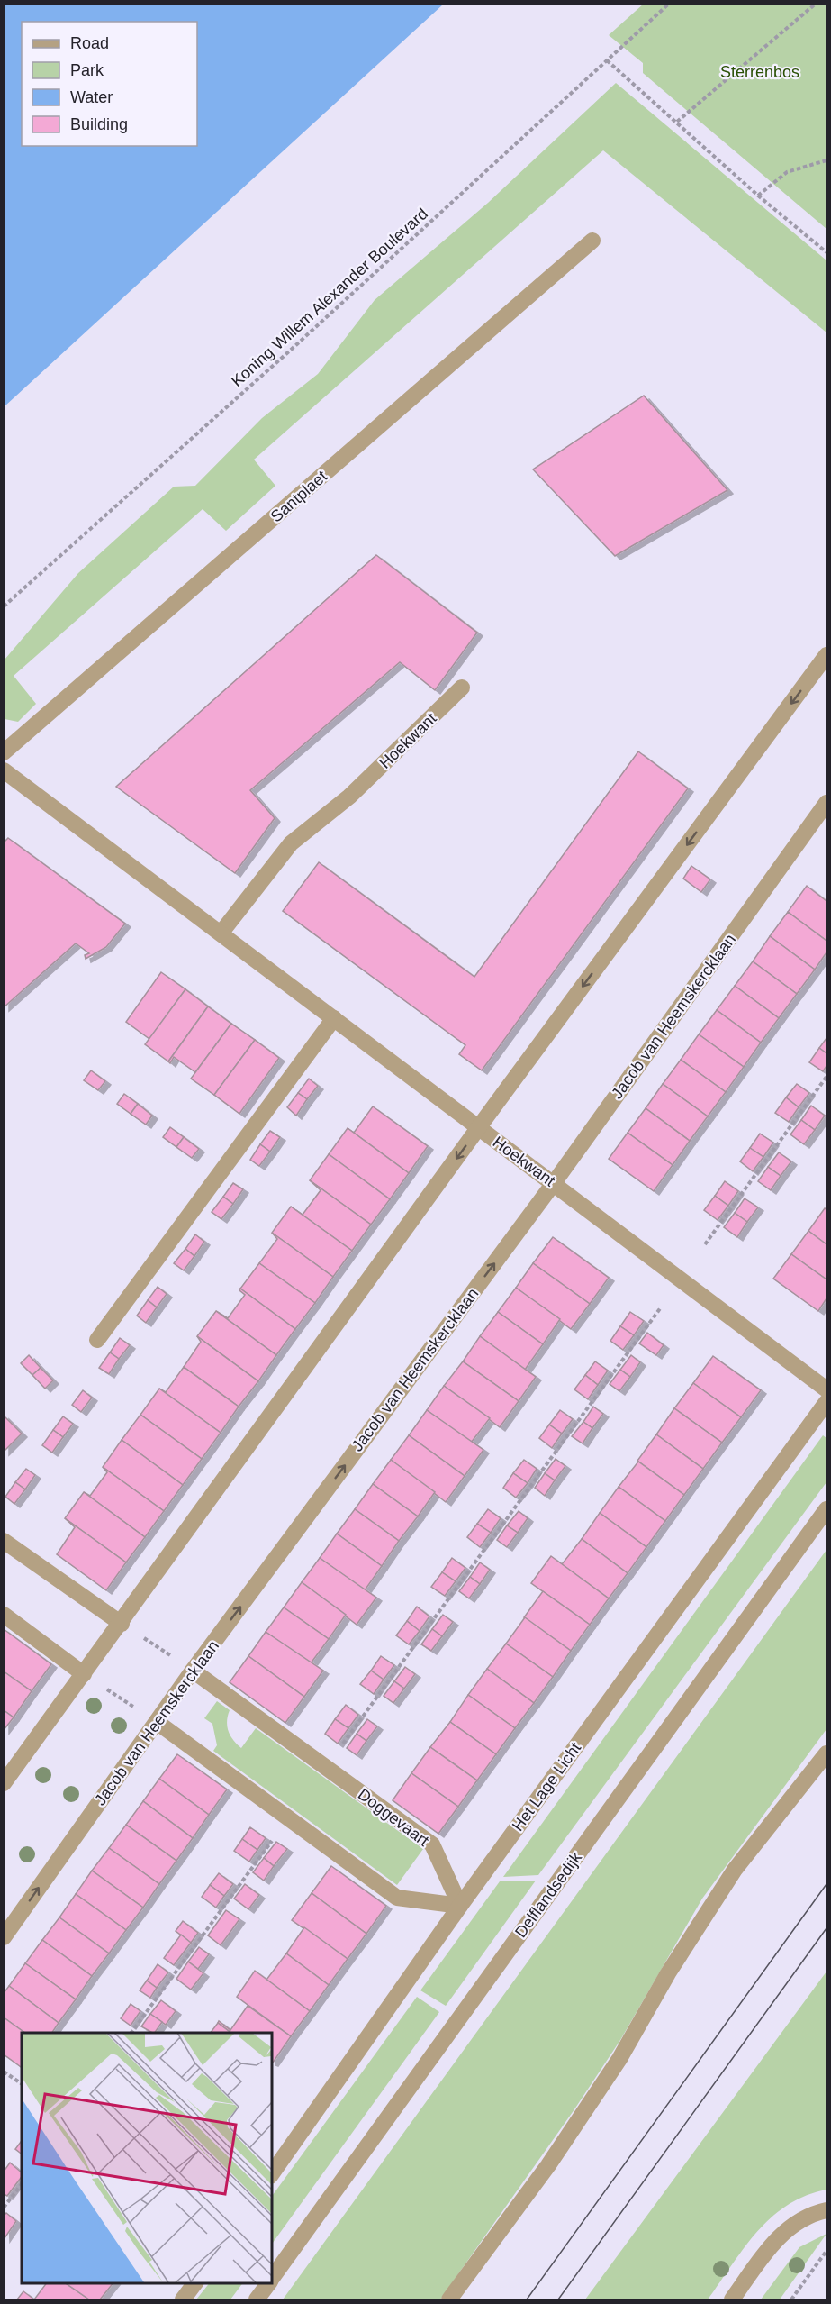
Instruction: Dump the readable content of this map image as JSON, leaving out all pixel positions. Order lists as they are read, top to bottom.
{
  "streets": {
    "street": [
      "Santplaet",
      "Hoekwant",
      "Jacob van Heemskercklaan",
      "Het Lage Licht",
      "Doggevaart",
      "Delflandsedijk"
    ],
    "path": ["Koning Willem Alexander Boulevard"]
  },
  "crossings": [
    ["Hoekwant", "Jacob van Heemskercklaan"],
    ["Jacob van Heemskercklaan", "Doggevaart"],
    ["Het Lage Licht", "Doggevaart"]
  ],
  "parks": ["Sterrenbos"],
  "legend": [
    "Road",
    "Park",
    "Water",
    "Building"
  ]
}
